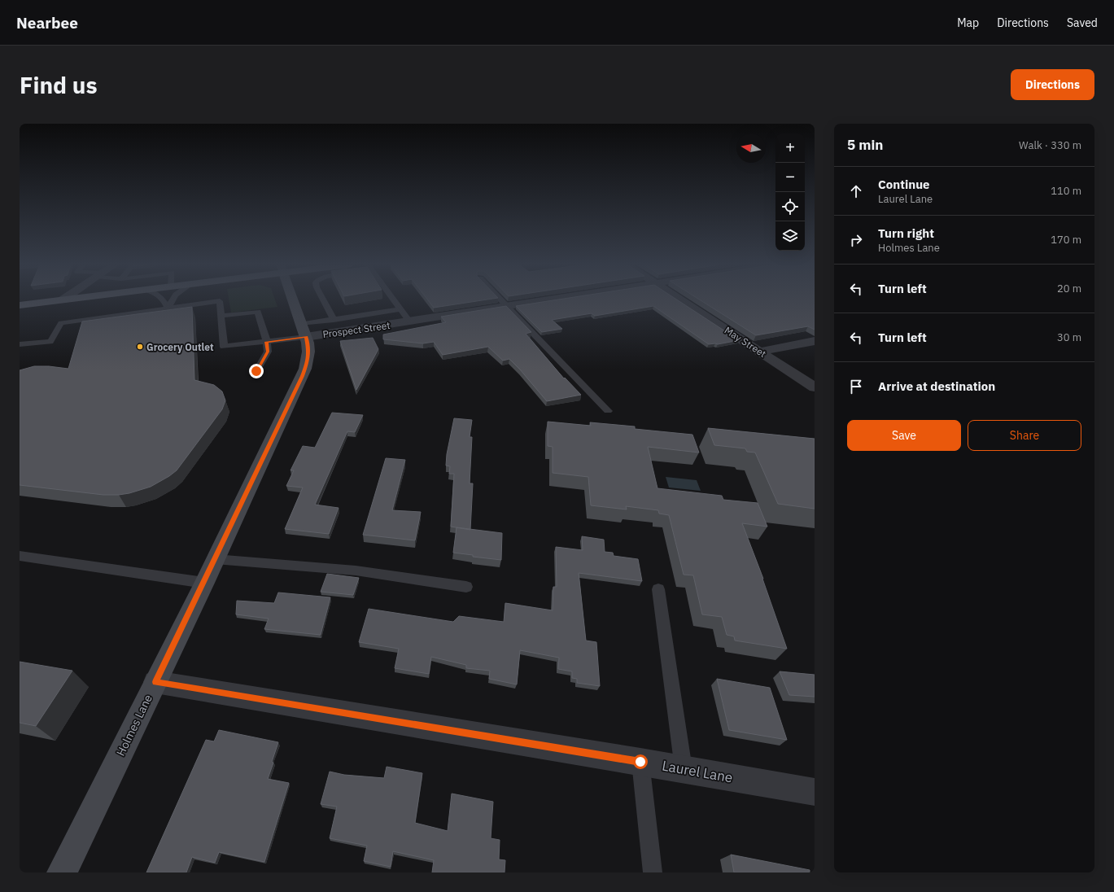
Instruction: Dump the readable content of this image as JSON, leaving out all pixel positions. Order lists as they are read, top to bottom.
{
  "streets": {
    "street": [
      "Prospect Street",
      "May Street",
      "Holmes Lane",
      "Laurel Lane"
    ]
  },
  "crossings": [
    ["Prospect Street", "Holmes Lane"],
    ["Holmes Lane", "Laurel Lane"]
  ],
  "places": ["Grocery Outlet"],
  "north": "left",
  "page": {
    "header": "Nearbee",
    "nav": ["Map", "Directions", "Saved"],
    "buttons": [
      "Directions",
      ["Save", "Share"]
    ],
    "title": "Find us",
    "heading": ["5 min", "Walk · 330 m"],
    "map_buttons": ["+", "−"],
    "list": [
      ["Continue", "Laurel Lane", "110 m"],
      ["Turn right", "Holmes Lane", "170 m"],
      ["Turn left", "20 m"],
      ["Turn left", "30 m"],
      "Arrive at destination"
    ]
  }
}
